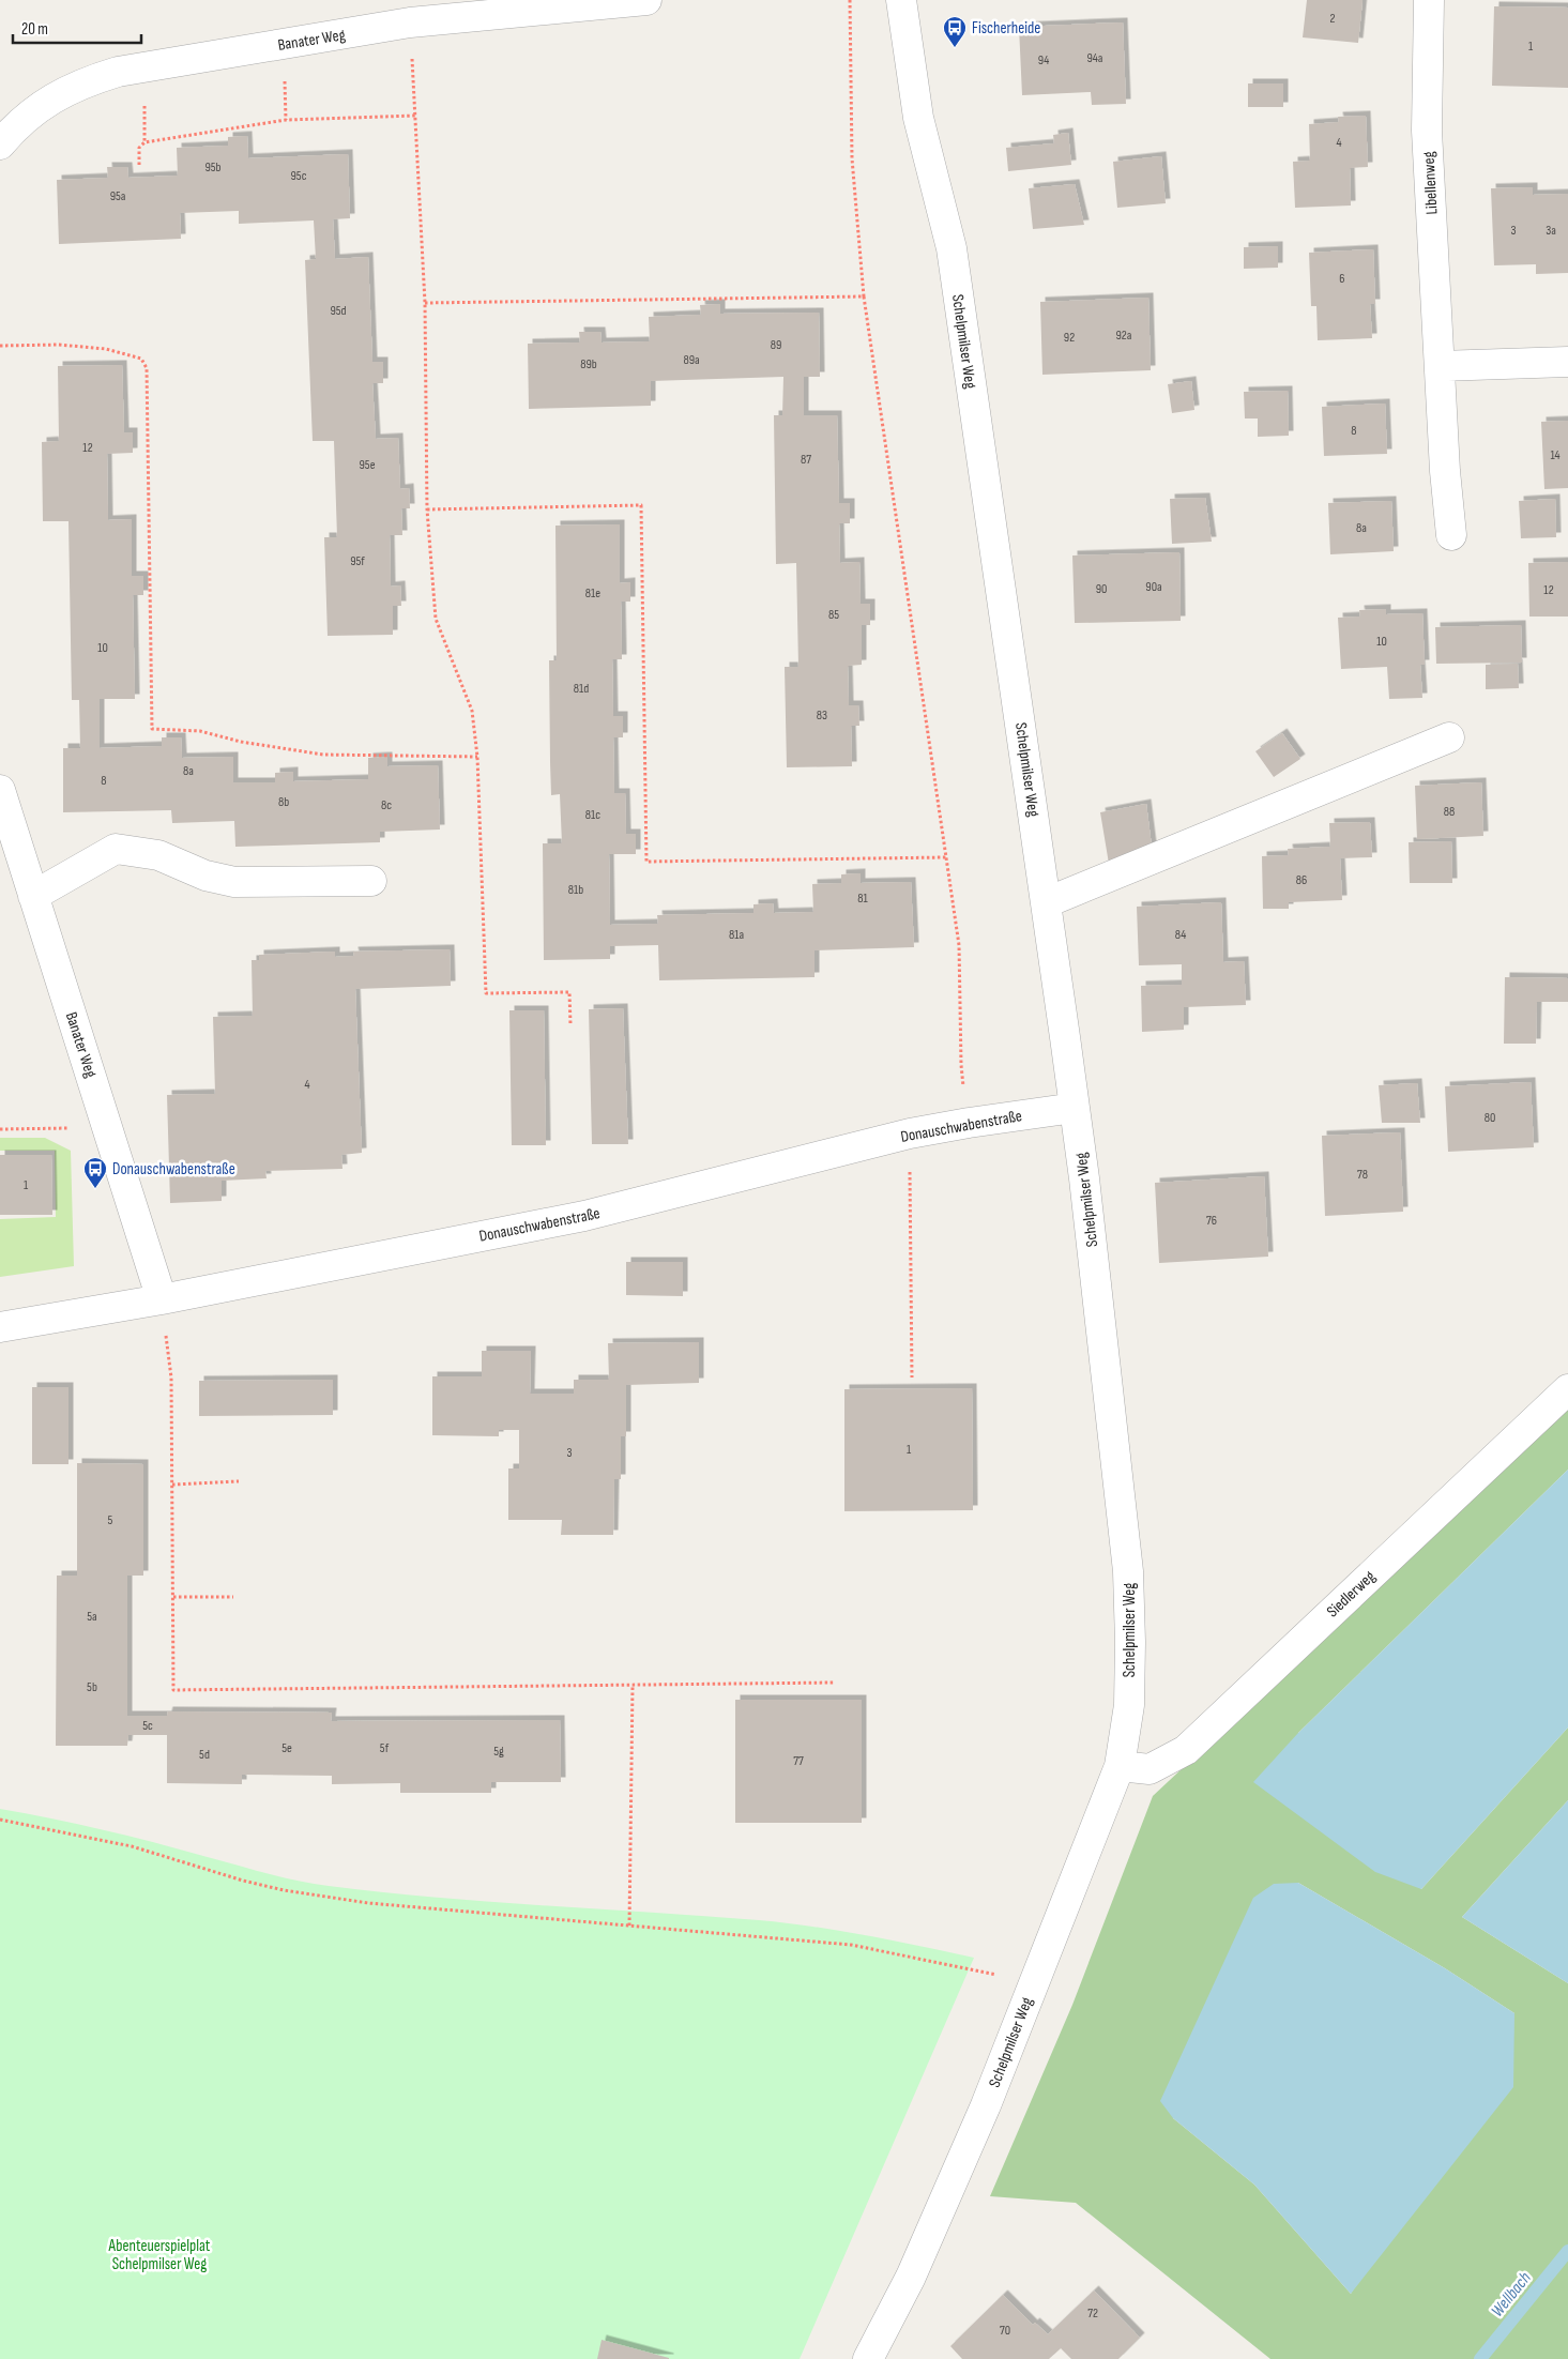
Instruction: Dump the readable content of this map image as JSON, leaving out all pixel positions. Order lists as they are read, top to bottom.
{
  "streets": {
    "street": [
      "Banater Weg",
      "Libellenweg",
      "Schelpmilser Weg",
      "Donauschwabenstraße",
      "Siedlerweg"
    ]
  },
  "crossings": [
    ["Banater Weg", "Donauschwabenstraße"],
    ["Schelpmilser Weg", "Donauschwabenstraße"],
    ["Schelpmilser Weg", "Siedlerweg"]
  ],
  "water": ["Wellbach"],
  "parks": ["Abenteuerspielplat Schelpmilser Weg"],
  "places": {
    "bus stop": ["Fischerheide", "Donauschwabenstraße"]
  },
  "house_numbers": [
    "2",
    "1",
    "94a",
    "94",
    "4",
    "95b",
    "95c",
    "95a",
    "3",
    "3a",
    "6",
    "95d",
    "92a",
    "92",
    "89",
    "89a",
    "89b",
    "8",
    "12",
    "14",
    "87",
    "95e",
    "8a",
    "95f",
    "90a",
    "90",
    "12",
    "81e",
    "85",
    "10",
    "10",
    "81d",
    "83",
    "8a",
    "8",
    "8b",
    "8c",
    "88",
    "81c",
    "86",
    "81b",
    "81",
    "81a",
    "84",
    "4",
    "80",
    "78",
    "1",
    "76",
    "1",
    "3",
    "5",
    "5a",
    "5b",
    "5c",
    "5e",
    "5f",
    "5g",
    "5d",
    "77",
    "72",
    "70"
  ],
  "scale_bar": "20 m"
}
